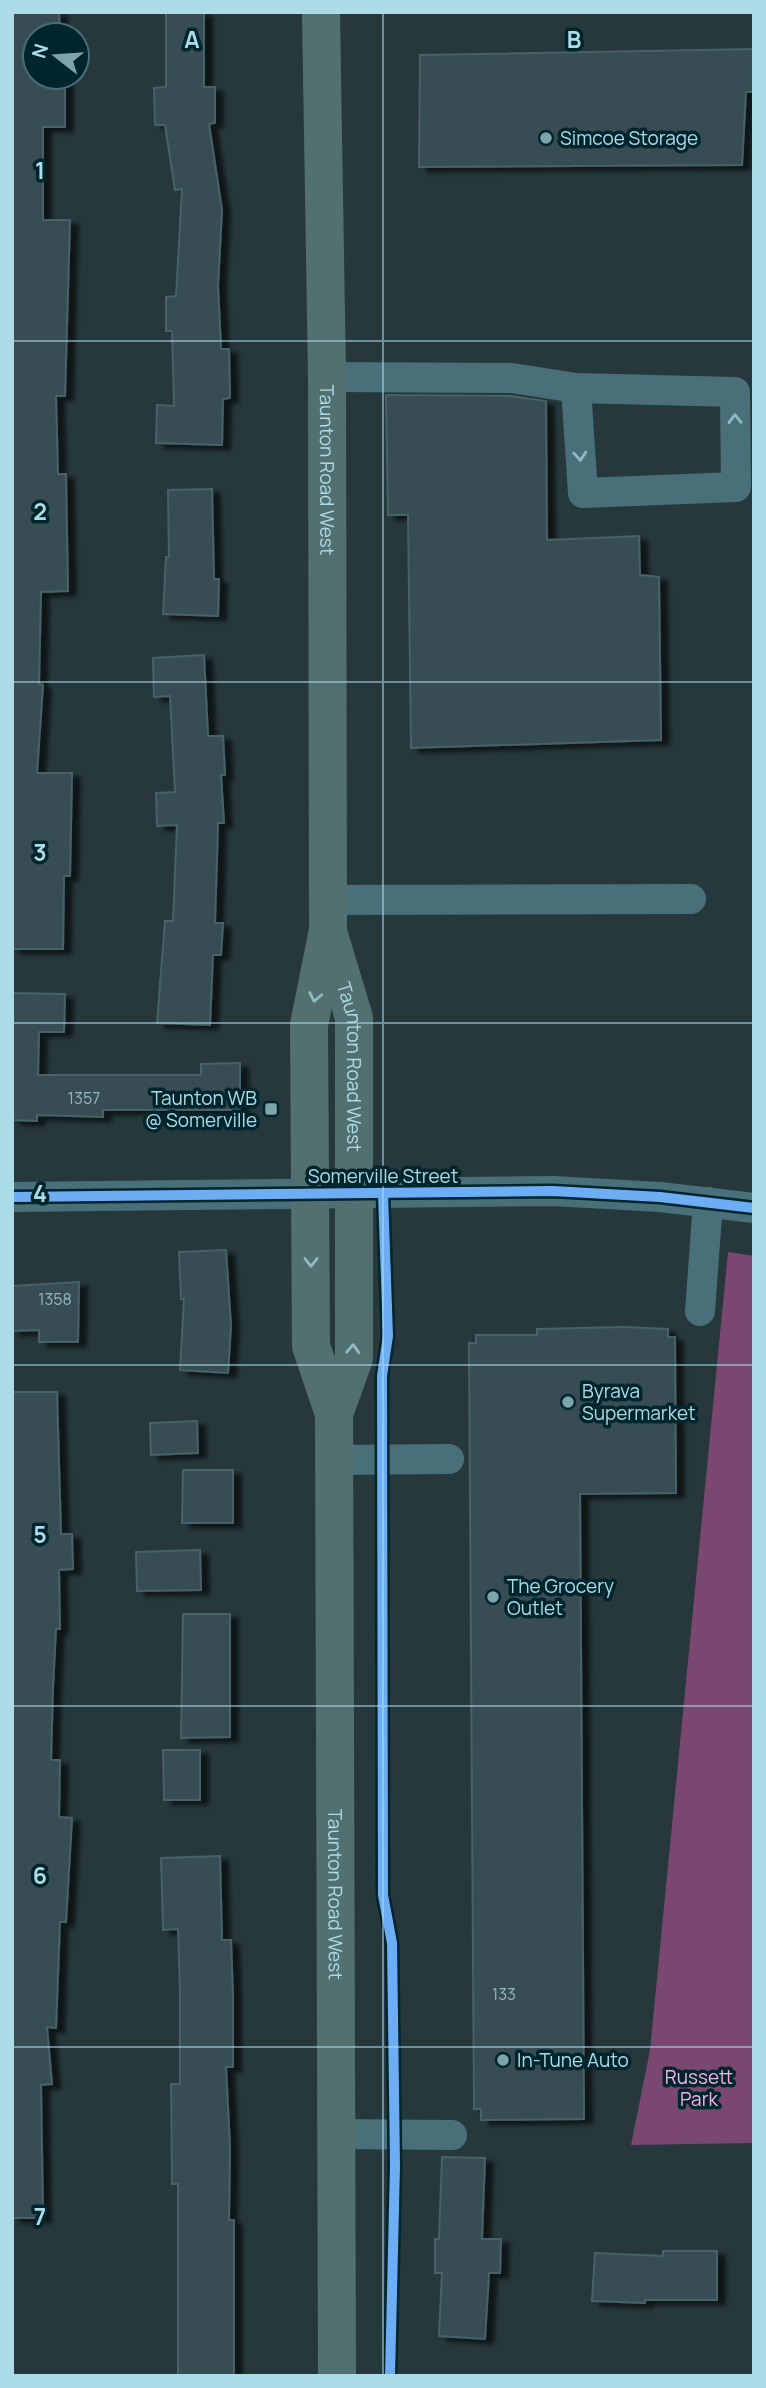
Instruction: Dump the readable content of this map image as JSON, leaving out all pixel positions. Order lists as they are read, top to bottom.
{
  "streets": {
    "main road": ["Taunton Road West"],
    "street": ["Somerville Street"]
  },
  "crossings": [
    ["Taunton Road West", "Somerville Street"]
  ],
  "parks": ["Russett Park"],
  "places": {
    "other": [
      "Simcoe Storage",
      "Byrava Supermarket",
      "The Grocery Outlet",
      "In-Tune Auto"
    ],
    "transit": ["Taunton WB @ Somerville"]
  },
  "house_numbers": ["1357", "1358", "133"],
  "north": "left",
  "grid": {
    "columns": ["A", "B"],
    "rows": [
      "1",
      "2",
      "3",
      "4",
      "5",
      "6",
      "7"
    ]
  }
}
